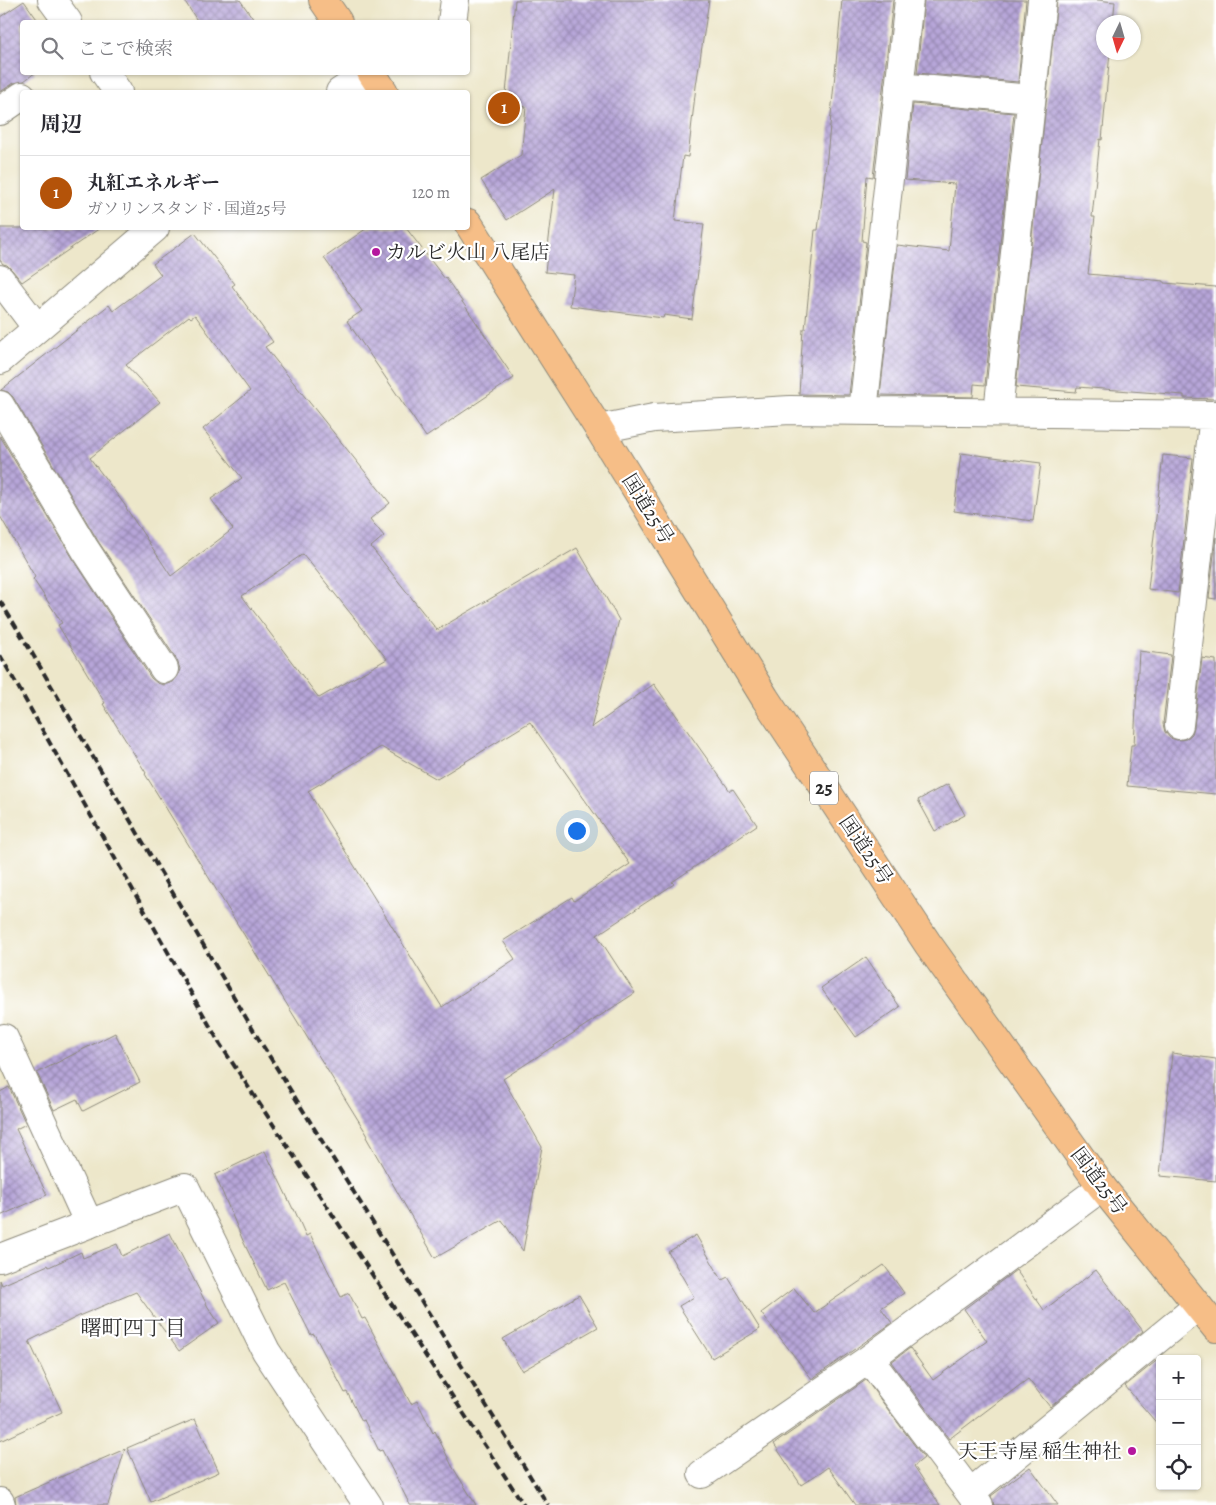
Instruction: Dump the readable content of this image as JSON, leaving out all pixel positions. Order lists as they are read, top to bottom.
{
  "streets": {
    "highway": ["国道25号", "25"]
  },
  "districts": ["曙町四丁目"],
  "places": ["カルビ火山 八尾店", "天王寺屋 稲生神社"],
  "north": "bottom",
  "page": {
    "search": "ここで検索",
    "pins": "1",
    "heading": "周辺",
    "list": [
      {
        "mark": "1",
        "name": "丸紅エネルギー",
        "note": "ガソリンスタンド · 国道25号",
        "value": "120 m"
      }
    ],
    "map_buttons": ["+", "−"]
  }
}
